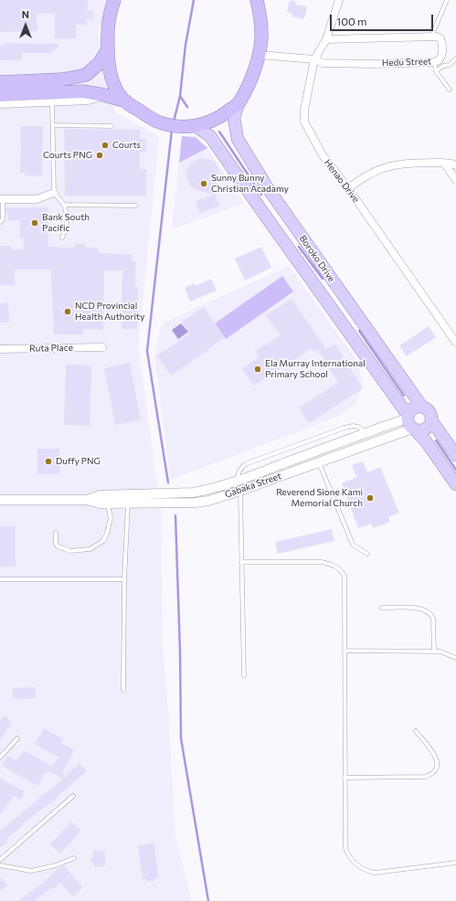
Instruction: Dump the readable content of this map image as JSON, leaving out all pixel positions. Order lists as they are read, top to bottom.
{
  "streets": {
    "main road": ["Boroko Drive"],
    "street": [
      "Hedu Street",
      "Henao Drive",
      "Ruta Place",
      "Gabaka Street"
    ]
  },
  "crossings": [
    ["Hedu Street", "Henao Drive"],
    ["Boroko Drive", "Gabaka Street"]
  ],
  "places": [
    "Courts",
    "Courts PNG",
    "Sunny Bunny Christian Acadamy",
    "Bank South Pacific",
    "NCD Provincial Health Authority",
    "Ela Murray International Primary School",
    "Duffy PNG",
    "Reverend Sione Kami Memorial Church"
  ],
  "scale_bar": "100 m",
  "north": "top"
}
